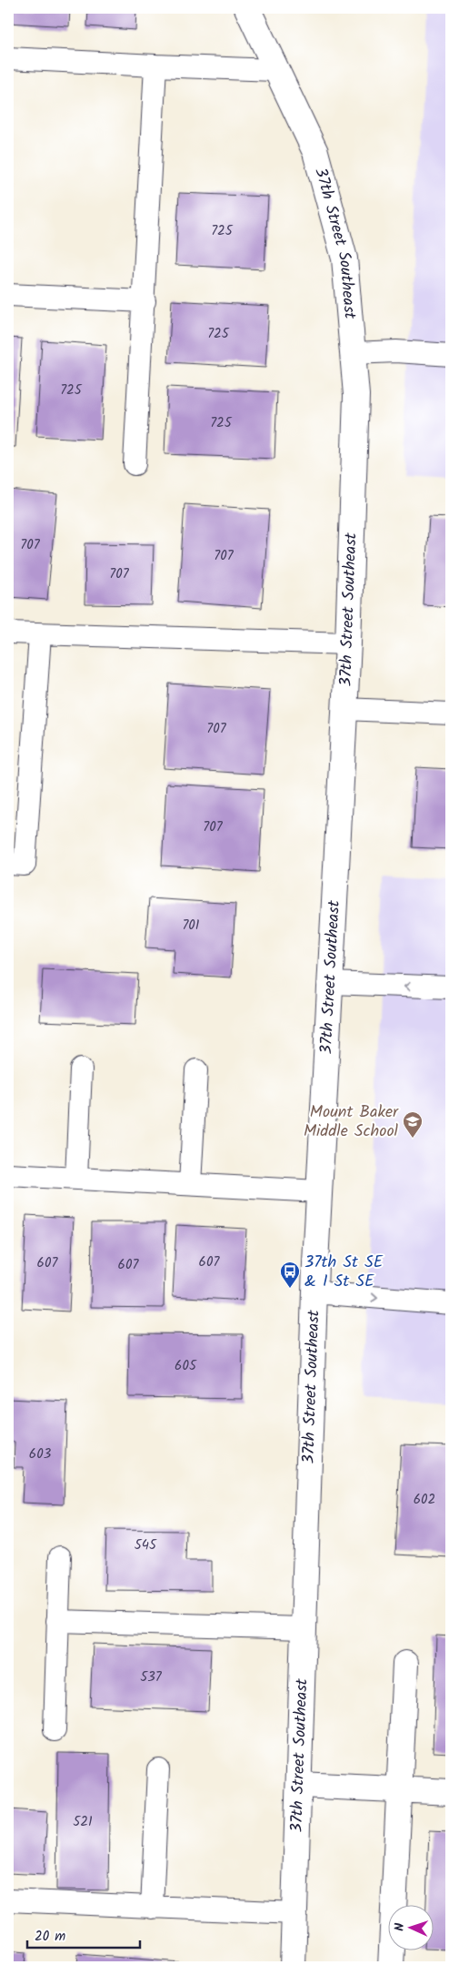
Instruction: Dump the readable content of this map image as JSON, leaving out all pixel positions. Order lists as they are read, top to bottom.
{
  "streets": {
    "street": ["37th Street Southeast"]
  },
  "places": {
    "school or university": ["Mount Baker Middle School"],
    "bus stop": ["37th St SE & I St SE"]
  },
  "house_numbers": [
    "725",
    "725",
    "725",
    "725",
    "707",
    "707",
    "707",
    "707",
    "707",
    "701",
    "607",
    "607",
    "607",
    "605",
    "603",
    "602",
    "545",
    "537",
    "521"
  ],
  "scale_bar": "20 m",
  "north": "left"
}
